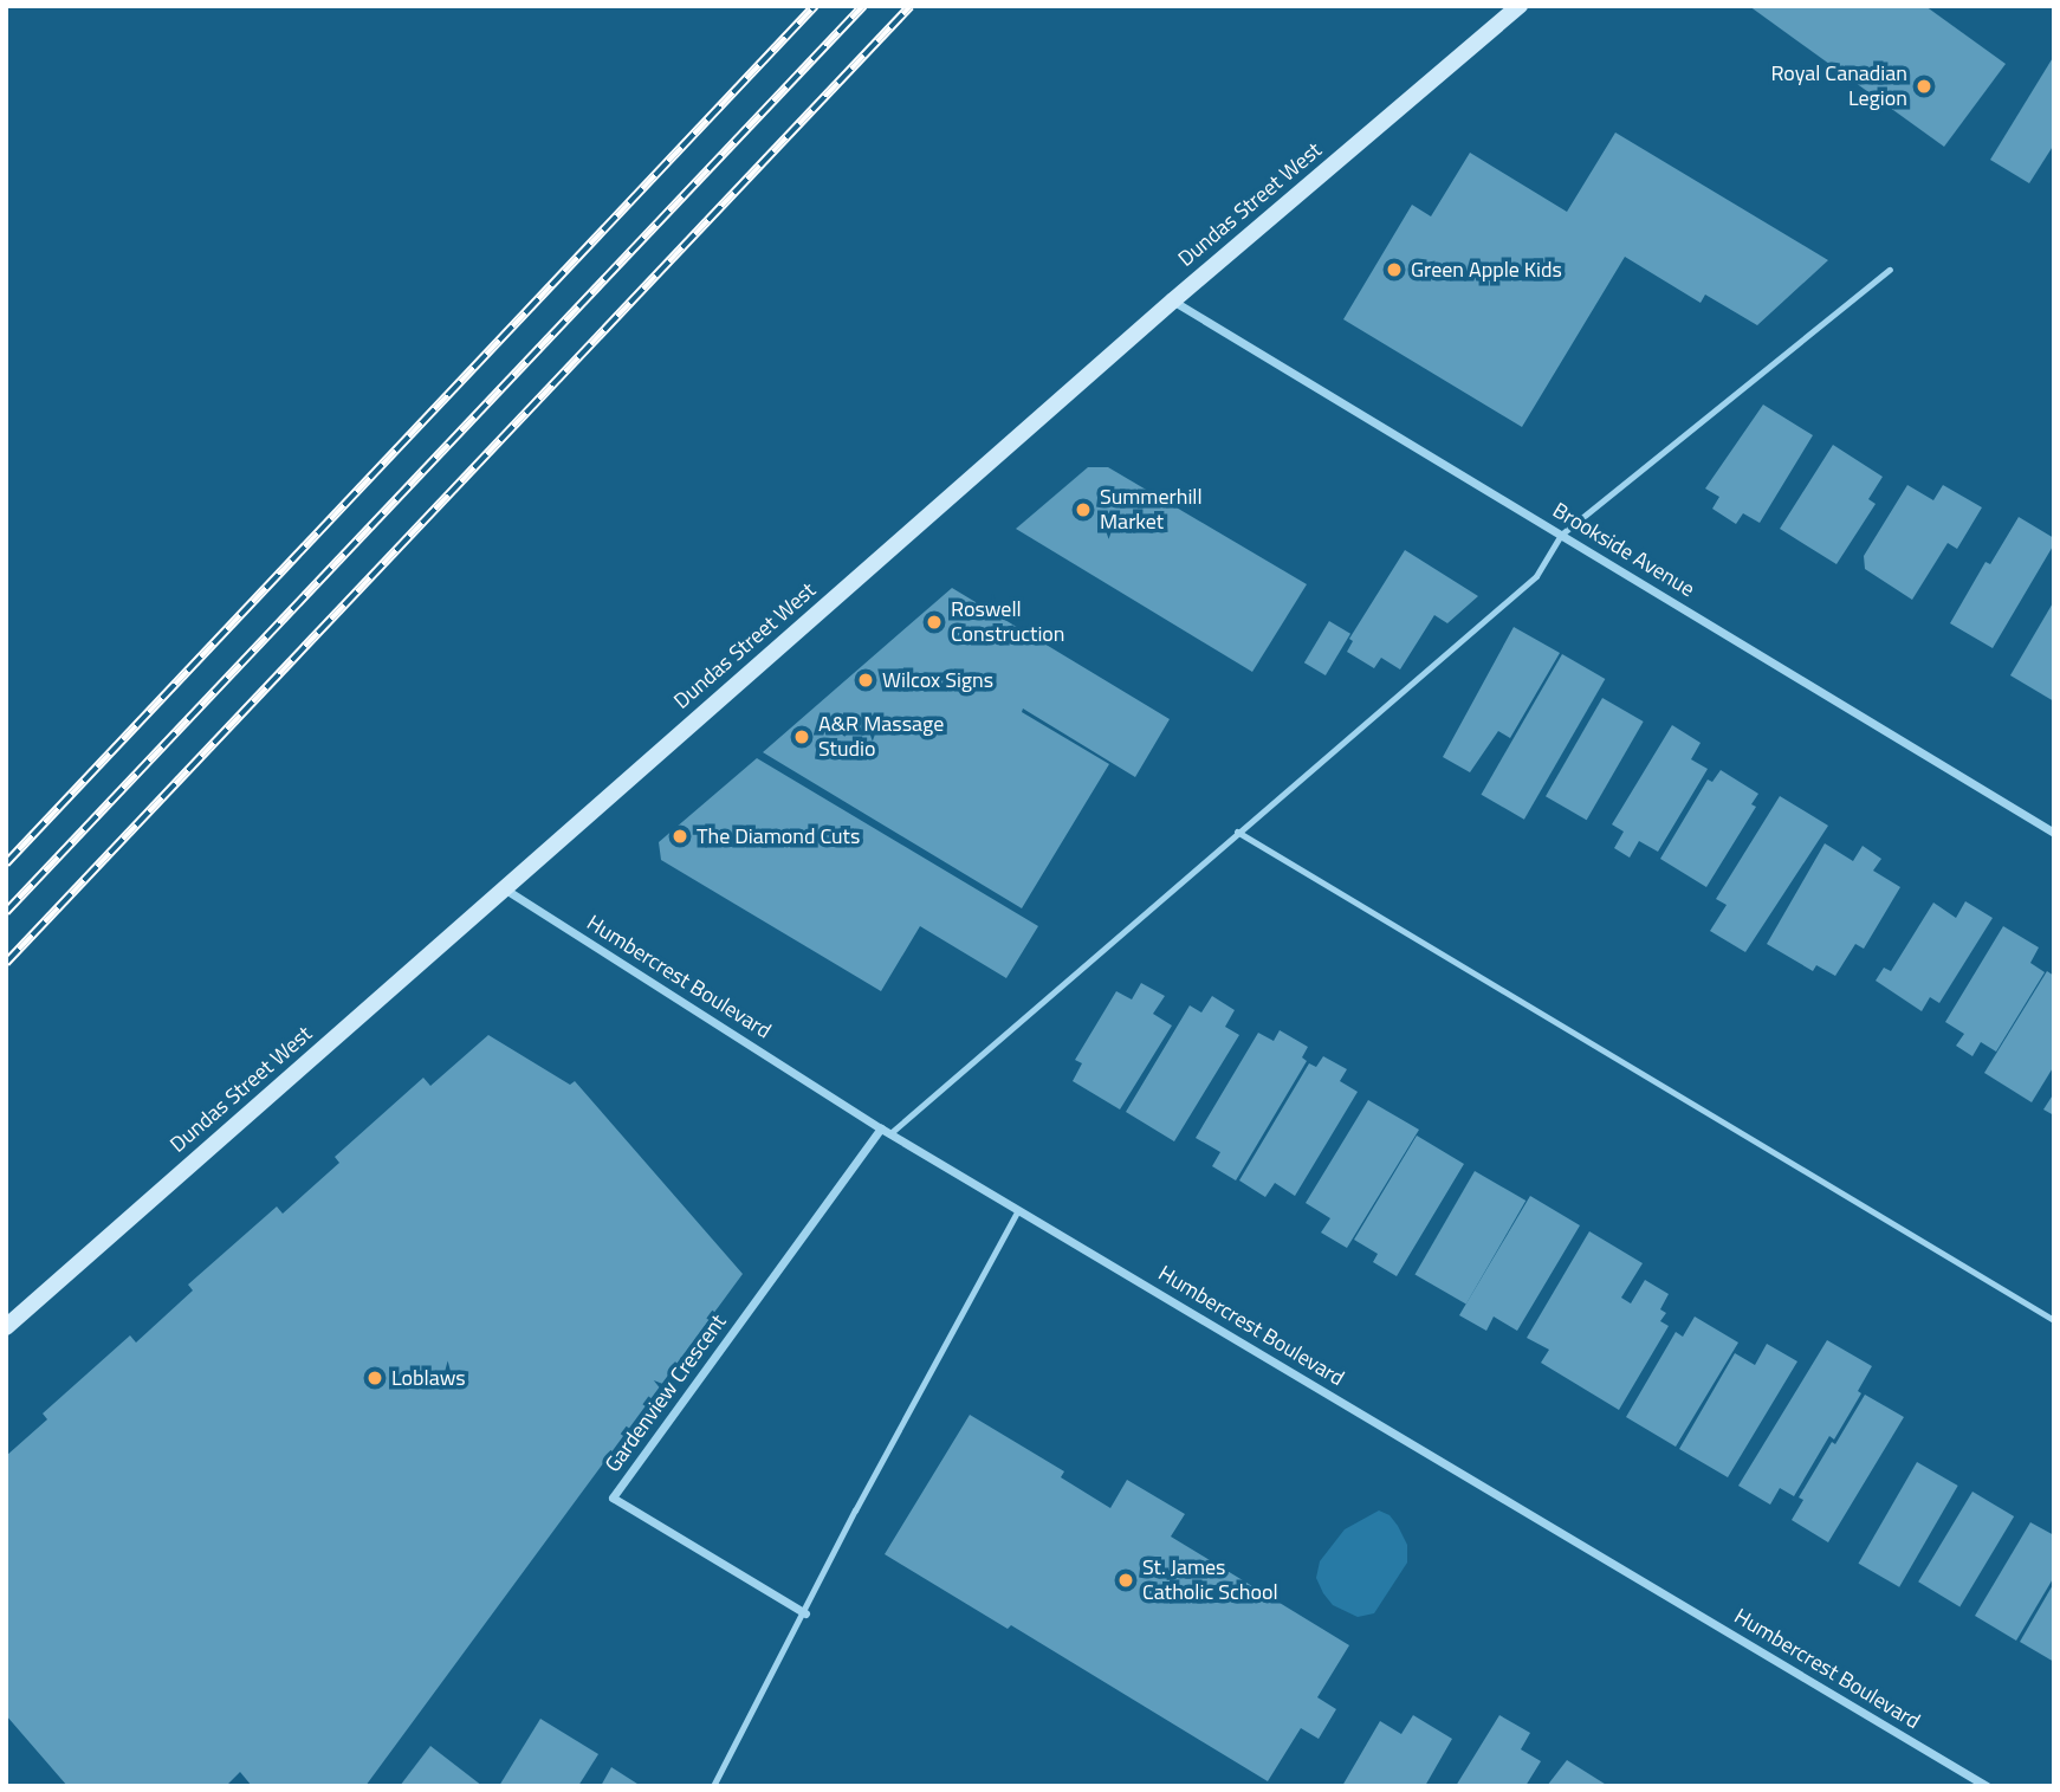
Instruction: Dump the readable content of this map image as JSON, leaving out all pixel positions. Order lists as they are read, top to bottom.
{
  "streets": {
    "main road": ["Dundas Street West"],
    "street": ["Brookside Avenue", "Humbercrest Boulevard", "Gardenview Crescent"]
  },
  "crossings": [
    ["Dundas Street West", "Brookside Avenue"],
    ["Dundas Street West", "Humbercrest Boulevard"],
    ["Humbercrest Boulevard", "Gardenview Crescent"]
  ],
  "places": [
    "Royal Canadian Legion",
    "Green Apple Kids",
    "Summerhill Market",
    "Roswell Construction",
    "Wilcox Signs",
    "A&R Massage Studio",
    "The Diamond Cuts",
    "Loblaws",
    "St. James Catholic School"
  ]
}
